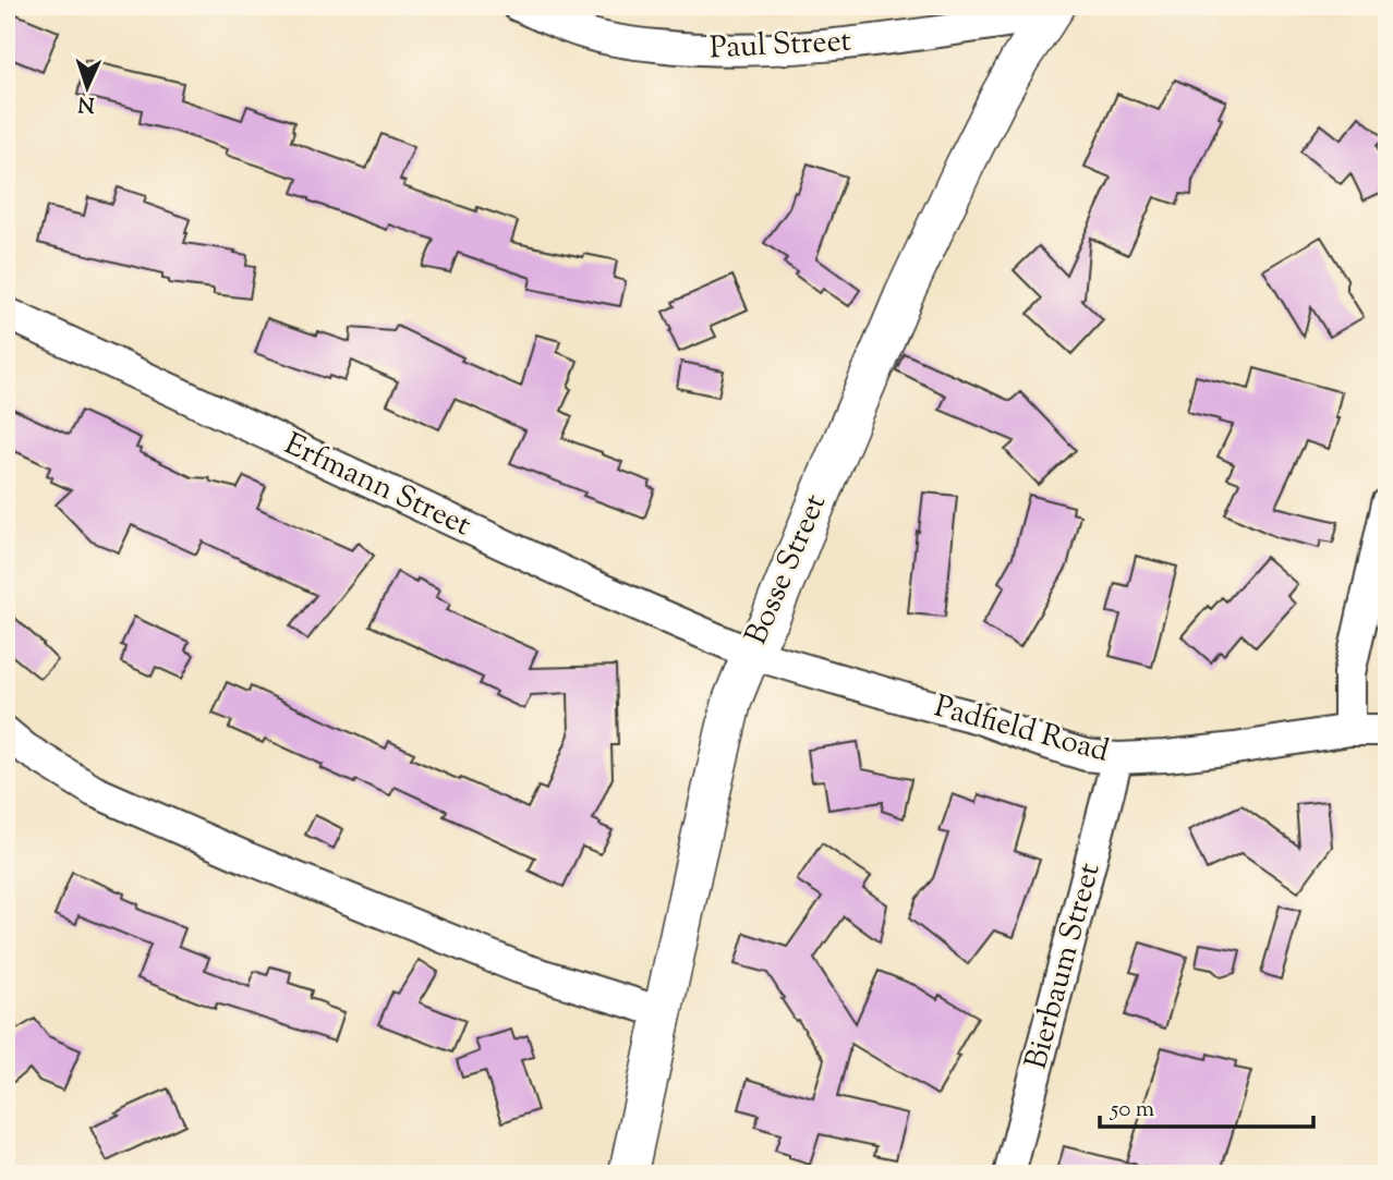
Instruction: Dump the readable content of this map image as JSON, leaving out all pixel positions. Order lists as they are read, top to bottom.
{
  "streets": {
    "street": [
      "Paul Street",
      "Erfmann Street",
      "Bosse Street",
      "Padfield Road",
      "Bierbaum Street"
    ]
  },
  "crossings": [
    ["Paul Street", "Bosse Street"],
    ["Erfmann Street", "Bosse Street"],
    ["Erfmann Street", "Padfield Road"],
    ["Bosse Street", "Padfield Road"],
    ["Padfield Road", "Bierbaum Street"]
  ],
  "scale_bar": "50 m",
  "north": "bottom"
}
